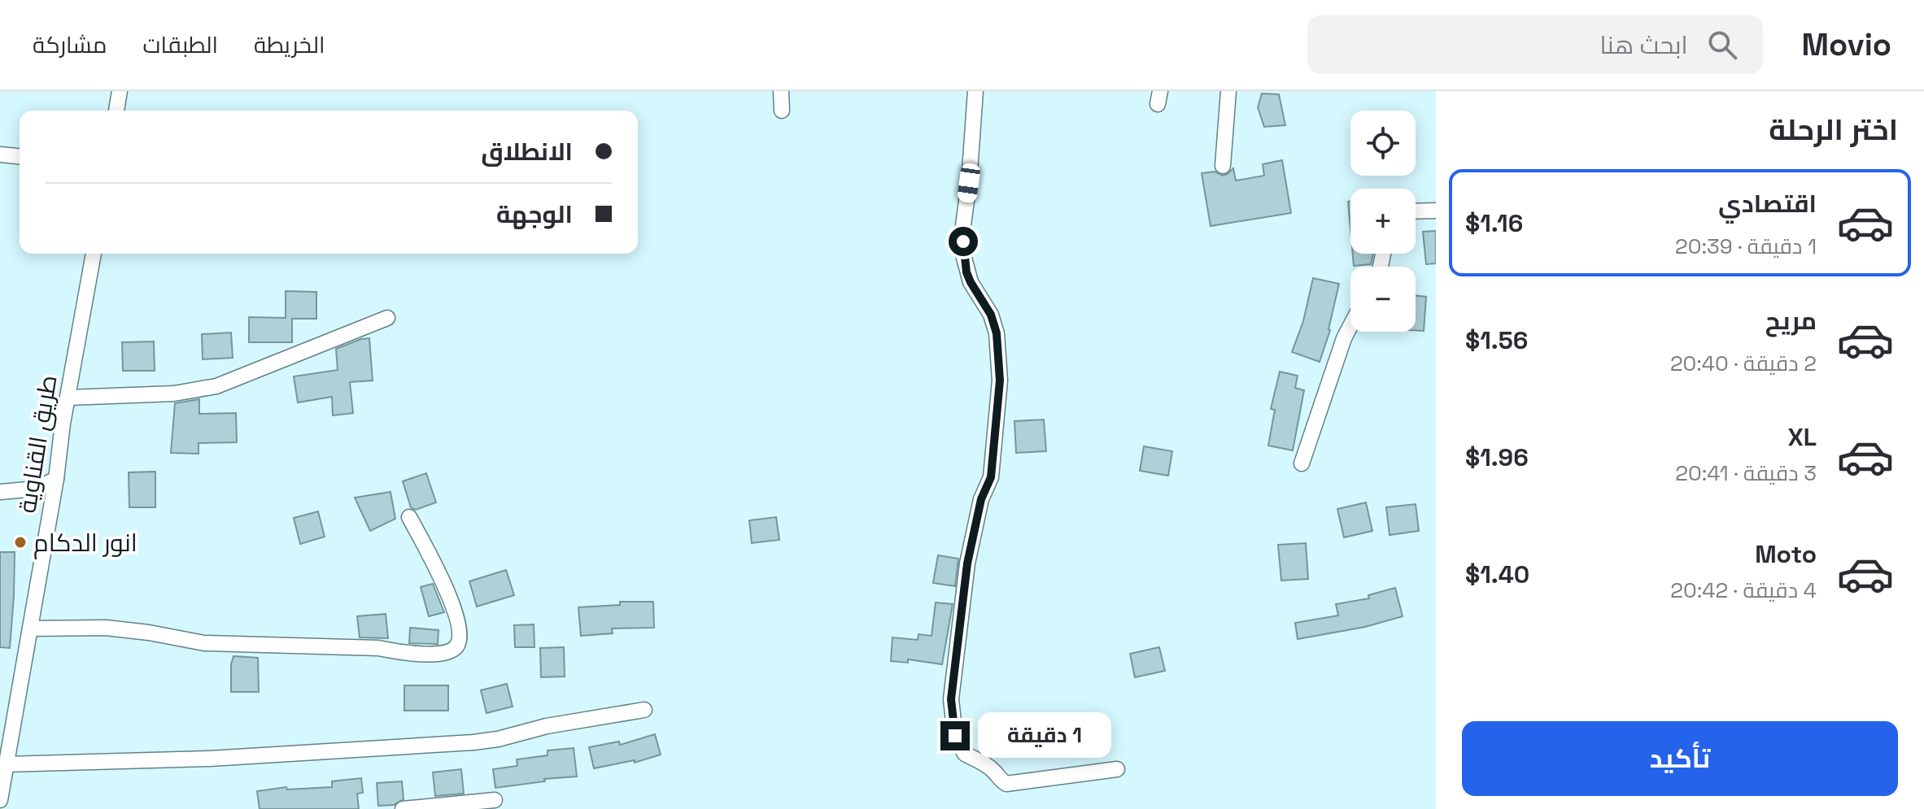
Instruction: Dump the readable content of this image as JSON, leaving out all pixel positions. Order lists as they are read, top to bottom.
{
  "streets": {
    "street": ["طريق القناوية"]
  },
  "places": ["انور الدكام"],
  "page": {
    "header": "Movio",
    "search": "ابحث هنا",
    "nav": ["الخريطة", "الطبقات", "مشاركة"],
    "heading": "اختر الرحلة",
    "map_buttons": ["+", "−"],
    "banner": ["الانطلاق", "الوجهة"],
    "list": [
      {
        "name": "اقتصادي",
        "note": "1 دقيقة · 20:39",
        "value": "$1.16"
      },
      {
        "name": "مريح",
        "note": "2 دقيقة · 20:40",
        "value": "$1.56"
      },
      {
        "name": "XL",
        "note": "3 دقيقة · 20:41",
        "value": "$1.96"
      },
      {
        "name": "Moto",
        "note": "4 دقيقة · 20:42",
        "value": "$1.40"
      }
    ],
    "buttons": "تأكيد",
    "bubble": "1 دقيقة"
  }
}
